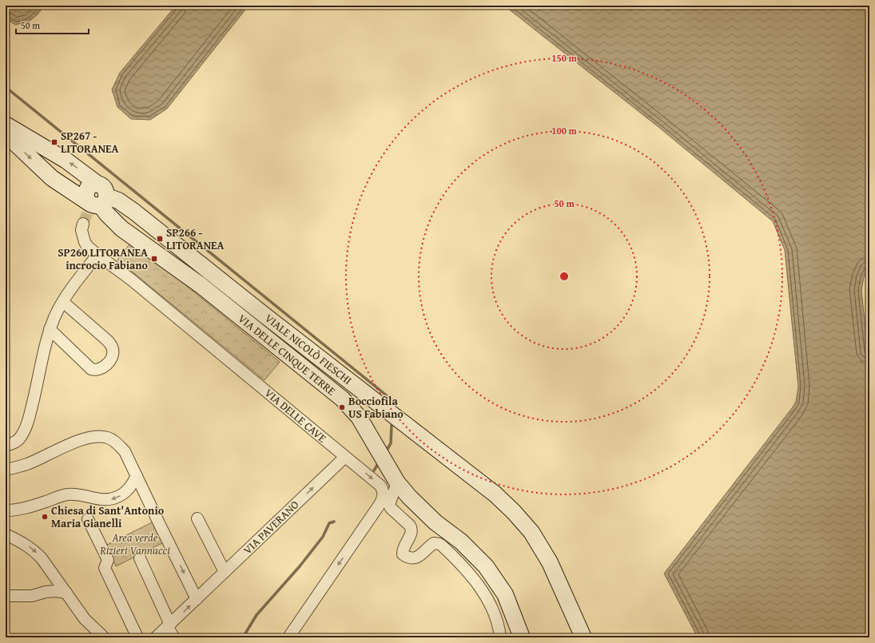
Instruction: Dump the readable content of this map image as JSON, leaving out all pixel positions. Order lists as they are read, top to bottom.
{
  "streets": {
    "main road": ["VIALE NICOLÒ FIESCHI", "VIA DELLE CINQUE TERRE"],
    "street": ["VIA DELLE CAVE", "VIA PAVERANO"]
  },
  "crossings": [
    ["VIALE NICOLÒ FIESCHI", "VIA DELLE CINQUE TERRE"],
    ["VIA DELLE CAVE", "VIA PAVERANO"]
  ],
  "one_way": ["VIA PAVERANO"],
  "parks": ["Area verde Rizieri Vannucci"],
  "places": {
    "transit": ["SP267 - LITORANEA", "SP266 - LITORANEA", "SP260 LITORANEA incrocio Fabiano"],
    "other": ["Bocciofila US Fabiano", "Chiesa di Sant'Antonio Maria Gianelli"]
  },
  "scale_bar": "50 m",
  "rings": ["150 m", "100 m", "50 m"]
}
